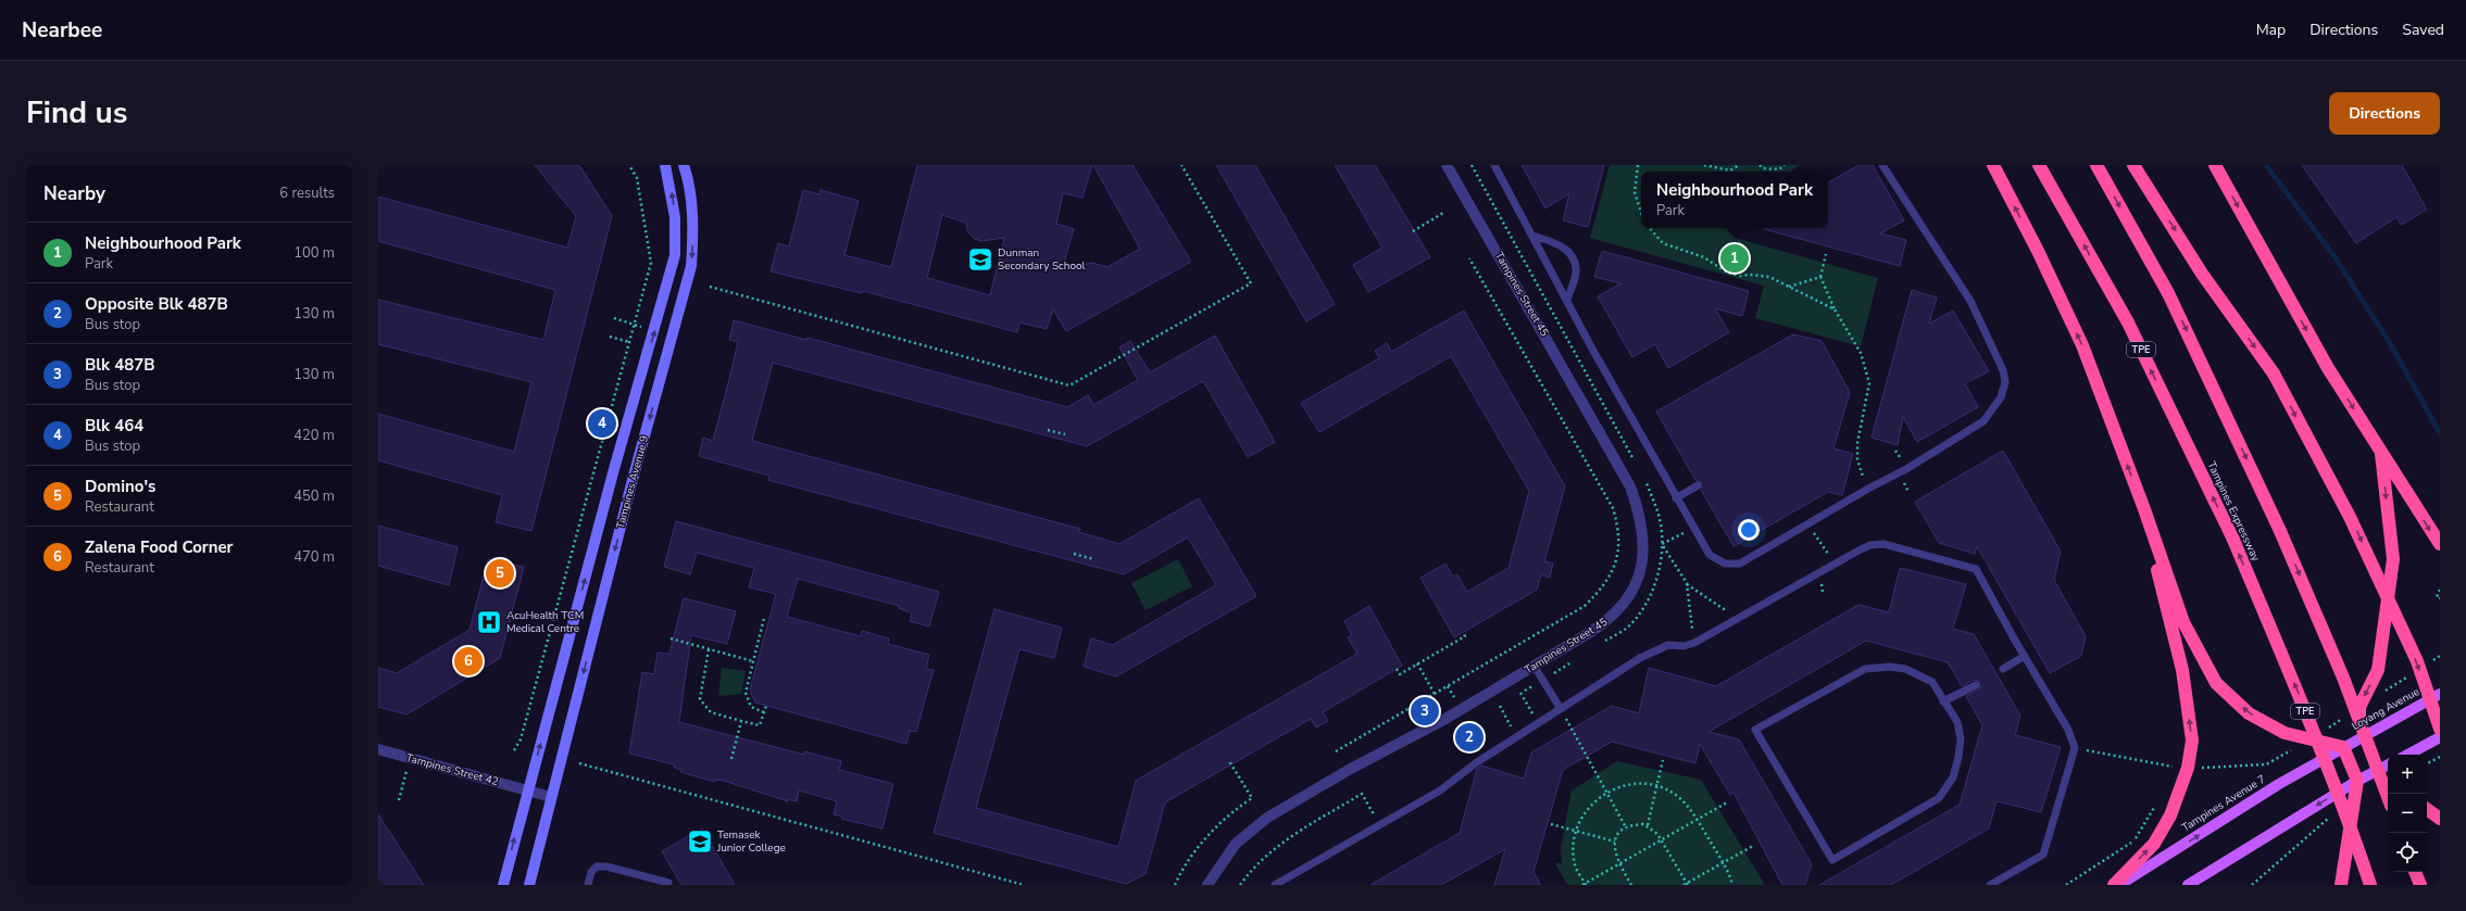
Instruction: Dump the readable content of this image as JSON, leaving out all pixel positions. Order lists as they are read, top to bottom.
{
  "streets": {
    "highway": ["TPE", "Tampines Expressway"],
    "main road": ["Tampines Avenue 9", "Loyang Avenue", "Tampines Avenue 7"],
    "street": ["Tampines Street 45", "Tampines Street 42"]
  },
  "crossings": [
    ["Tampines Avenue 9", "Tampines Street 42"],
    ["Loyang Avenue", "Tampines Avenue 7"]
  ],
  "places": {
    "school or university": ["Dunman Secondary School", "Temasek Junior College"],
    "hospital": ["AcuHealth TCM Medical Centre"]
  },
  "page": {
    "header": "Nearbee",
    "nav": ["Map", "Directions", "Saved"],
    "title": "Find us",
    "buttons": "Directions",
    "heading": ["Nearby", "6 results"],
    "popup": ["Neighbourhood Park", "Park"],
    "list": [
      {
        "mark": "1",
        "name": "Neighbourhood Park",
        "note": "Park",
        "value": "100 m"
      },
      {
        "mark": "2",
        "name": "Opposite Blk 487B",
        "note": "Bus stop",
        "value": "130 m"
      },
      {
        "mark": "3",
        "name": "Blk 487B",
        "note": "Bus stop",
        "value": "130 m"
      },
      {
        "mark": "4",
        "name": "Blk 464",
        "note": "Bus stop",
        "value": "420 m"
      },
      {
        "mark": "5",
        "name": "Domino's",
        "note": "Restaurant",
        "value": "450 m"
      },
      {
        "mark": "6",
        "name": "Zalena Food Corner",
        "note": "Restaurant",
        "value": "470 m"
      }
    ],
    "pins": [
      "1",
      "4",
      "5",
      "6",
      "3",
      "2"
    ],
    "map_buttons": ["+", "−"]
  }
}
